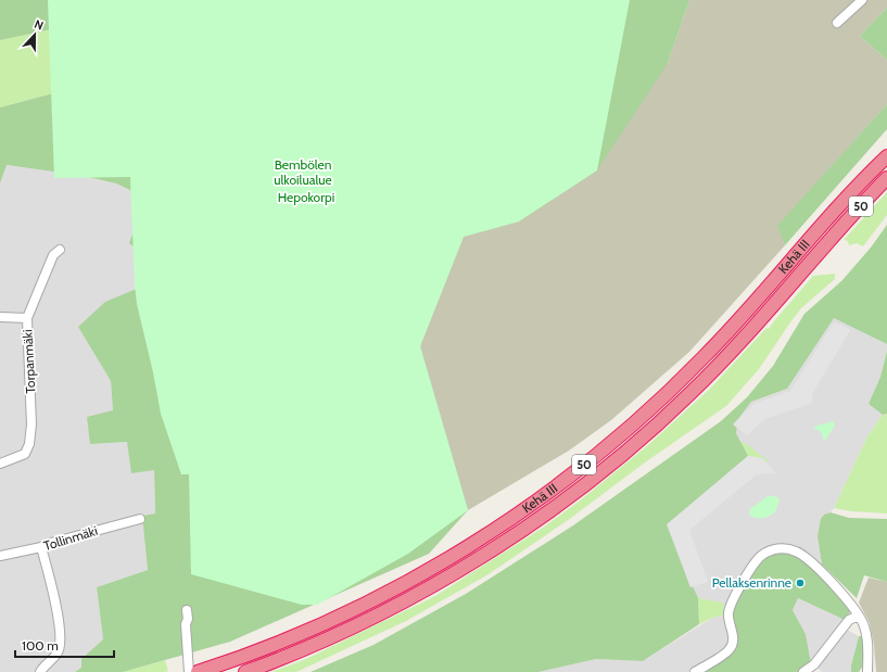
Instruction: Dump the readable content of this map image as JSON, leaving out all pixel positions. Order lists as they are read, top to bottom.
{
  "streets": {
    "highway": ["50", "Kehä III"],
    "street": ["Torpanmäki", "Tollinmäki"]
  },
  "parks": ["Bembölen ulkoilualue", "Hepokorpi"],
  "places": ["Pellaksenrinne"],
  "scale_bar": "100 m",
  "north": "top"
}
